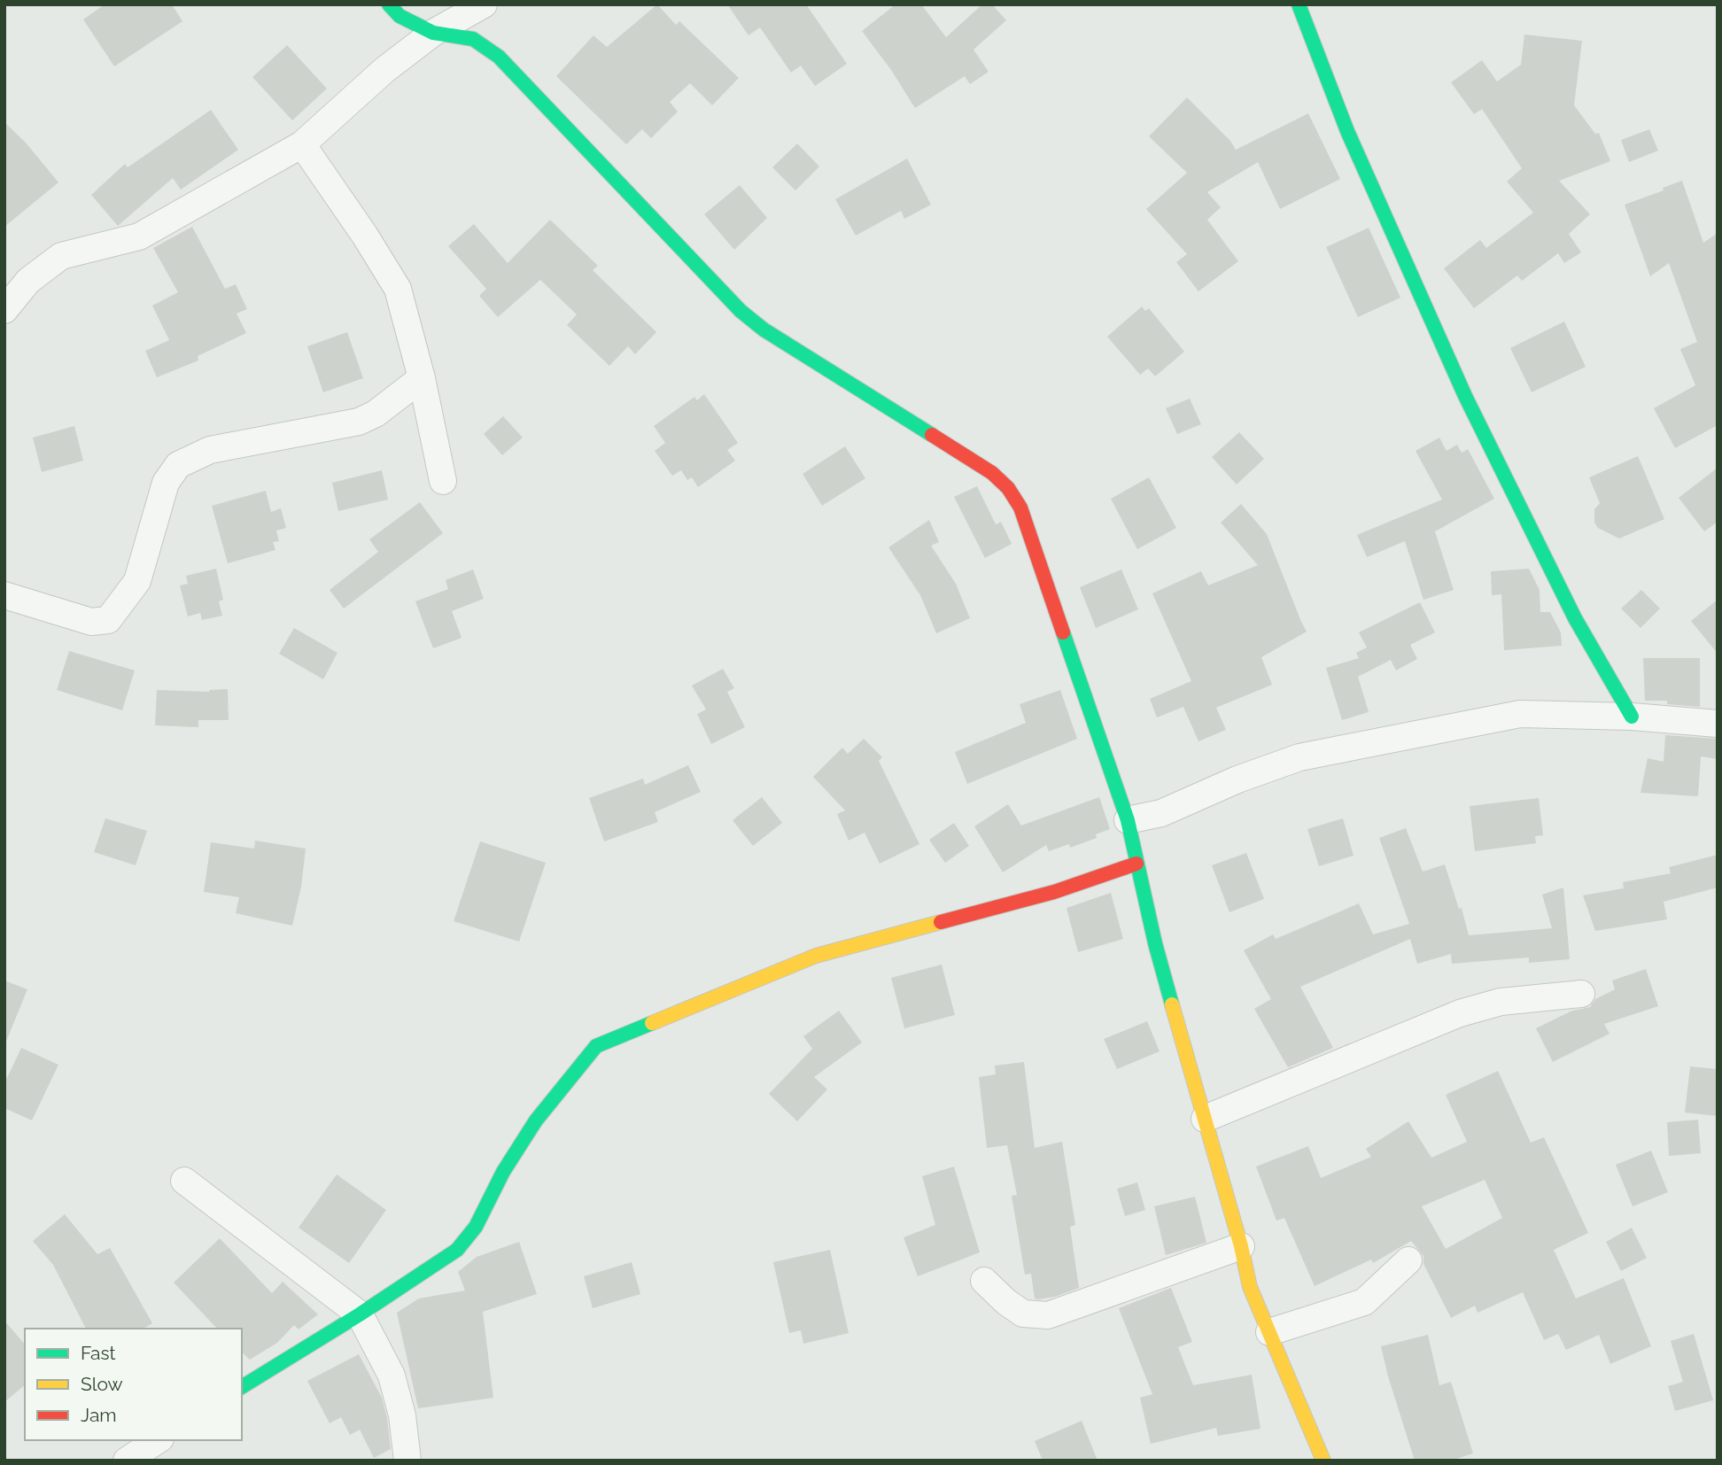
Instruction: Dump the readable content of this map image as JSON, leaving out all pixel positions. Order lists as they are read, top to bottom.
{
  "legend": ["Fast", "Slow", "Jam"]
}
